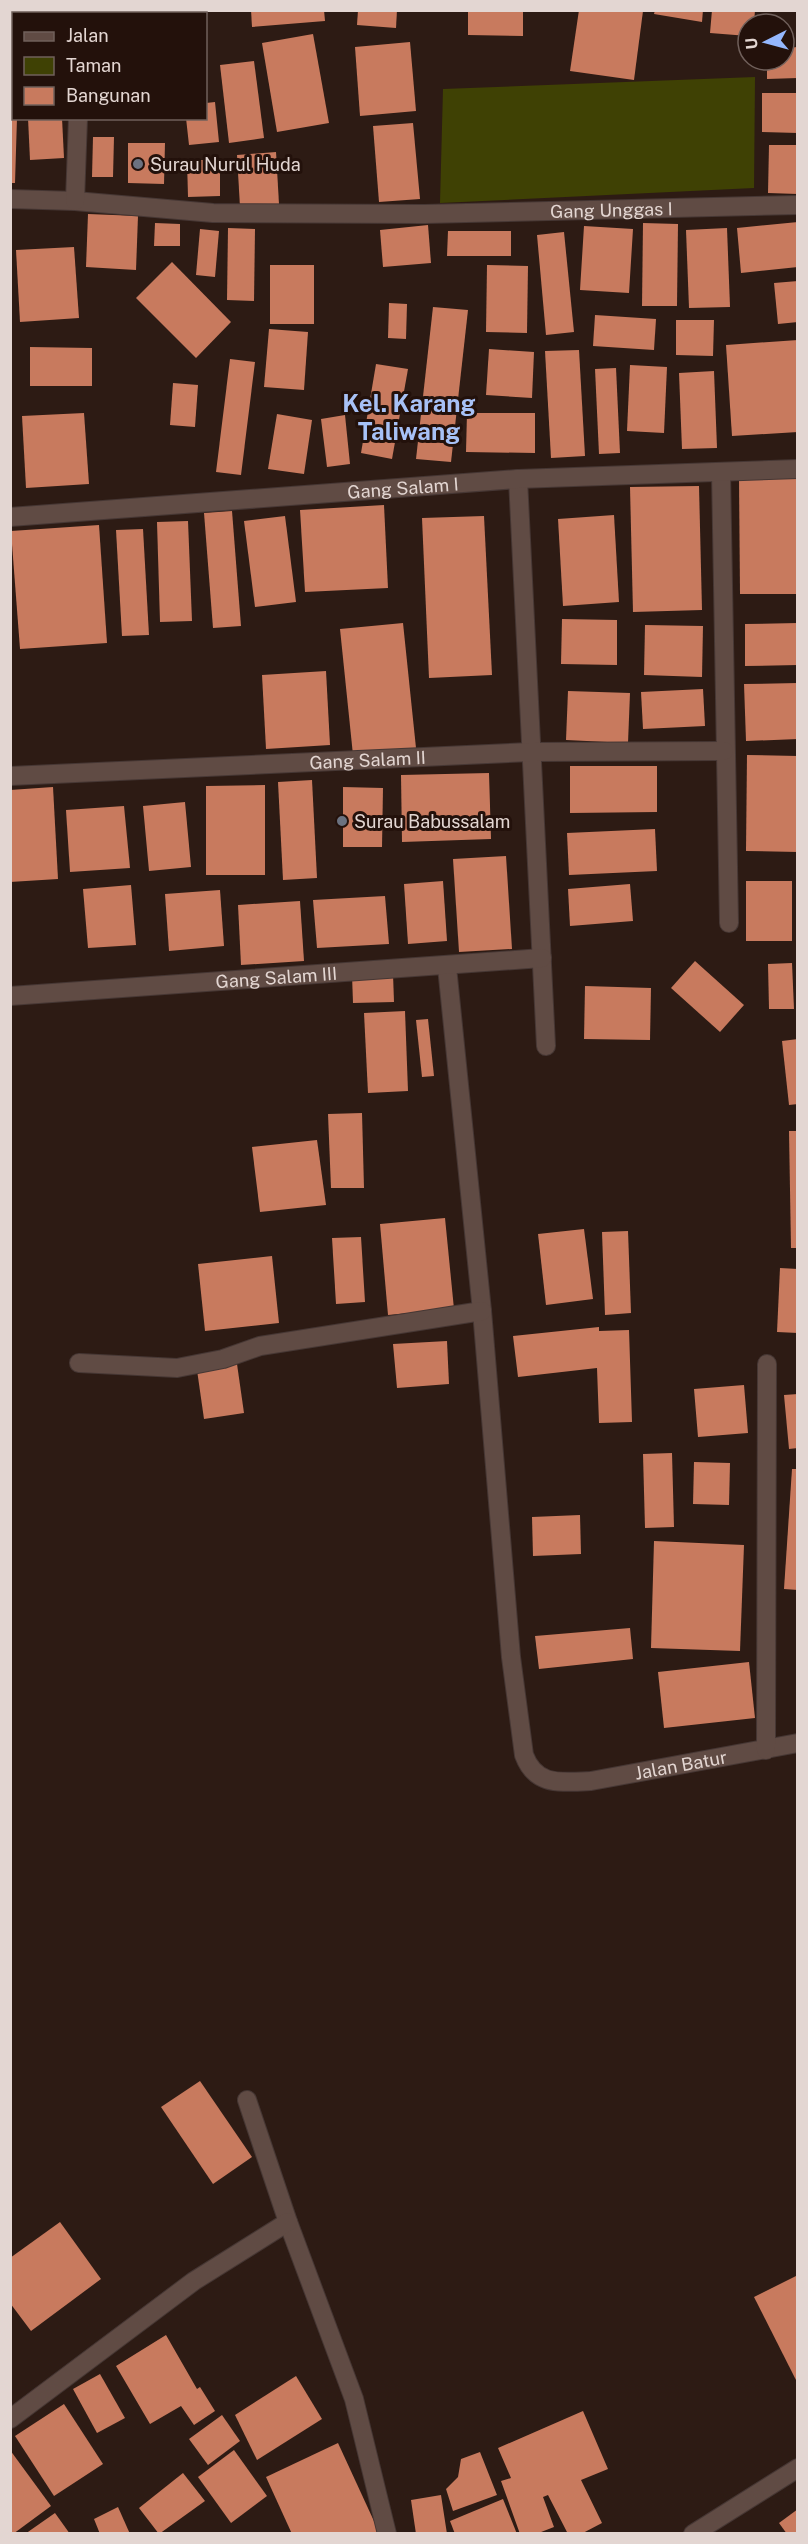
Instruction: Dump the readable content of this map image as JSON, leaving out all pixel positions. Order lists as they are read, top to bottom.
{
  "streets": {
    "street": [
      "Gang Unggas I",
      "Gang Salam I",
      "Gang Salam II",
      "Gang Salam III",
      "Jalan Batur"
    ]
  },
  "districts": ["Kel. Karang Taliwang"],
  "places": ["Surau Nurul Huda", "Surau Babussalam"],
  "legend": ["Jalan", "Taman", "Bangunan"],
  "north": "left"
}
